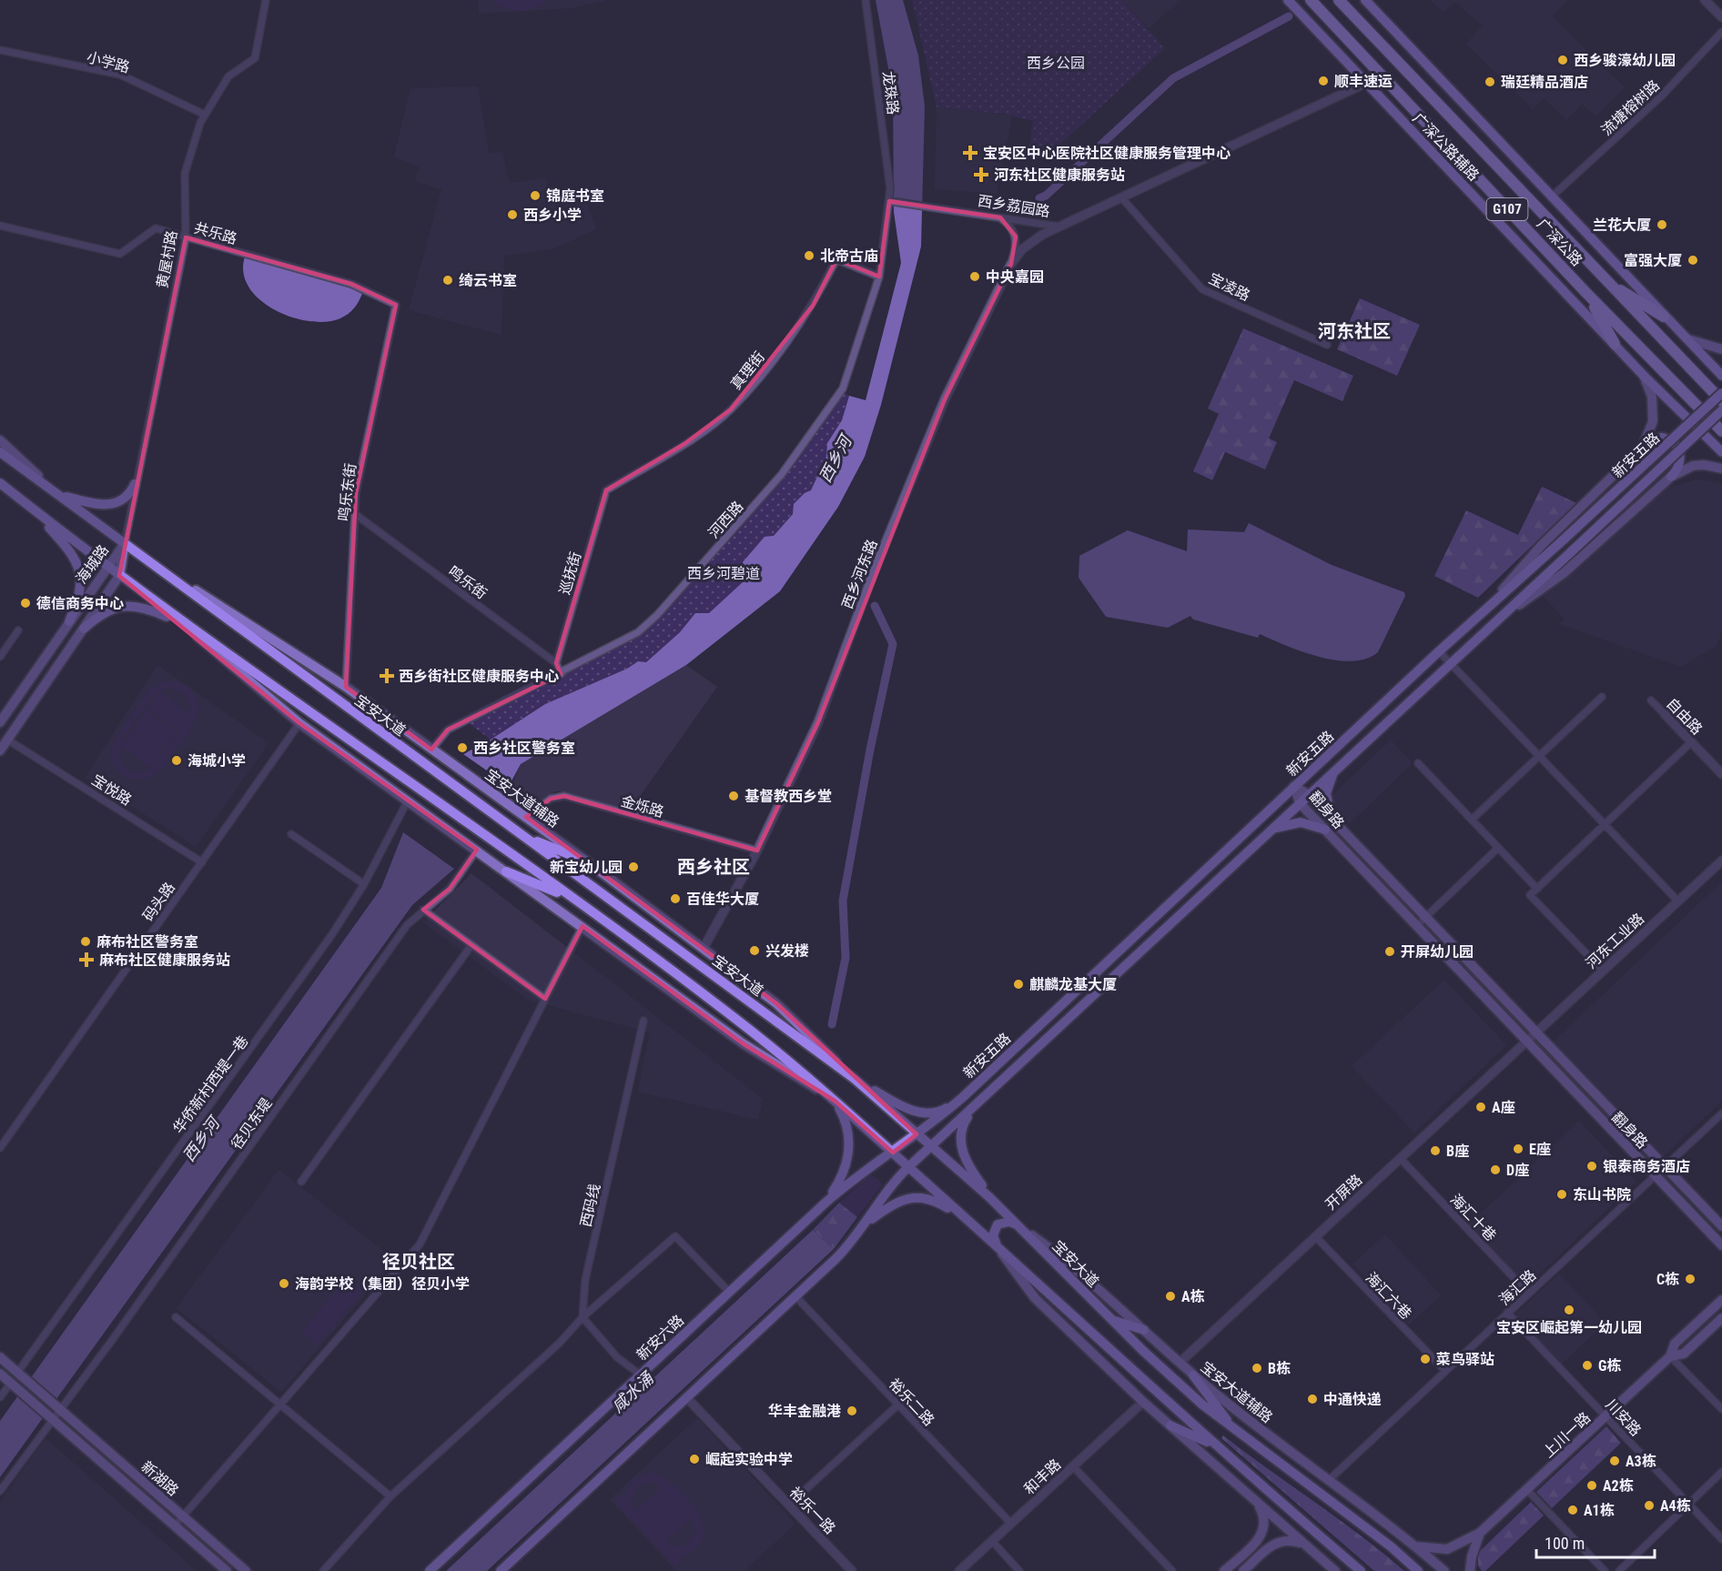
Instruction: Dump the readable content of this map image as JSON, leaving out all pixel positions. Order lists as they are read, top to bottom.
{
  "streets": {
    "highway": ["G107", "广深公路"],
    "main road": [
      "广深公路辅路",
      "新安五路",
      "海城路",
      "宝安大道",
      "宝安大道辅路",
      "翻身路",
      "新安六路",
      "上川一路",
      "新湖路"
    ],
    "street": [
      "小学路",
      "龙珠路",
      "流塘榕树路",
      "西乡荔园路",
      "共乐路",
      "黄屋村路",
      "宝凌路",
      "真理街",
      "鸣乐东街",
      "河西路",
      "巡抚街",
      "西乡河东路",
      "鸣乐街",
      "自由路",
      "宝悦路",
      "金烁路",
      "码头路",
      "河东工业路",
      "华侨新村西堤一巷",
      "径贝东堤",
      "开屏路",
      "西码线",
      "海汇十巷",
      "海汇路",
      "海汇六巷",
      "裕乐二路",
      "川安路",
      "和丰路",
      "裕乐一路"
    ]
  },
  "crossings": [
    ["小学路", "黄屋村路"],
    ["龙珠路", "河西路"],
    ["广深公路辅路", "西乡荔园路"],
    ["西乡荔园路", "宝凌路"],
    ["西乡荔园路", "河西路"],
    ["西乡荔园路", "西乡河东路"],
    ["共乐路", "黄屋村路"],
    ["共乐路", "鸣乐东街"],
    ["黄屋村路", "海城路"],
    ["黄屋村路", "宝安大道"],
    ["真理街", "河西路"],
    ["真理街", "巡抚街"],
    ["新安五路", "宝安大道"],
    ["新安五路", "翻身路"],
    ["新安五路", "新安六路"],
    ["鸣乐东街", "鸣乐街"],
    ["鸣乐东街", "宝安大道辅路"],
    ["河西路", "宝安大道辅路"],
    ["海城路", "宝安大道"],
    ["海城路", "宝悦路"],
    ["巡抚街", "鸣乐街"],
    ["西乡河东路", "宝安大道辅路"],
    ["西乡河东路", "金烁路"],
    ["宝安大道", "宝安大道辅路"],
    ["宝安大道", "新安六路"],
    ["宝悦路", "码头路"],
    ["宝安大道辅路", "金烁路"],
    ["宝安大道辅路", "开屏路"],
    ["宝安大道辅路", "海汇路"],
    ["宝安大道辅路", "上川一路"],
    ["翻身路", "河东工业路"],
    ["翻身路", "开屏路"],
    ["翻身路", "海汇路"],
    ["河东工业路", "开屏路"],
    ["华侨新村西堤一巷", "新湖路"],
    ["径贝东堤", "新湖路"],
    ["开屏路", "海汇十巷"],
    ["开屏路", "海汇六巷"],
    ["海汇十巷", "海汇路"],
    ["海汇路", "海汇六巷"],
    ["海汇路", "川安路"],
    ["裕乐二路", "和丰路"],
    ["川安路", "上川一路"]
  ],
  "districts": ["河东社区", "西乡社区", "径贝社区"],
  "water": ["西乡河", "咸水涌"],
  "parks": ["西乡公园", "西乡河碧道"],
  "places": {
    "other": [
      "西乡骏濠幼儿园",
      "顺丰速运",
      "瑞廷精品酒店",
      "锦庭书室",
      "西乡小学",
      "兰花大厦",
      "北帝古庙",
      "富强大厦",
      "中央嘉园",
      "绮云书室",
      "德信商务中心",
      "西乡社区警务室",
      "海城小学",
      "基督教西乡堂",
      "新宝幼儿园",
      "百佳华大厦",
      "麻布社区警务室",
      "兴发楼",
      "开屏幼儿园",
      "麒麟龙基大厦",
      "A座",
      "E座",
      "B座",
      "银泰商务酒店",
      "D座",
      "东山书院",
      "C栋",
      "海韵学校（集团）径贝小学",
      "A栋",
      "宝安区崛起第一幼儿园",
      "菜鸟驿站",
      "G栋",
      "B栋",
      "中通快递",
      "华丰金融港",
      "崛起实验中学",
      "A3栋",
      "A2栋",
      "A4栋",
      "A1栋"
    ],
    "health": [
      "宝安区中心医院社区健康服务管理中心",
      "河东社区健康服务站",
      "西乡街社区健康服务中心",
      "麻布社区健康服务站"
    ]
  },
  "scale_bar": "100 m"
}
